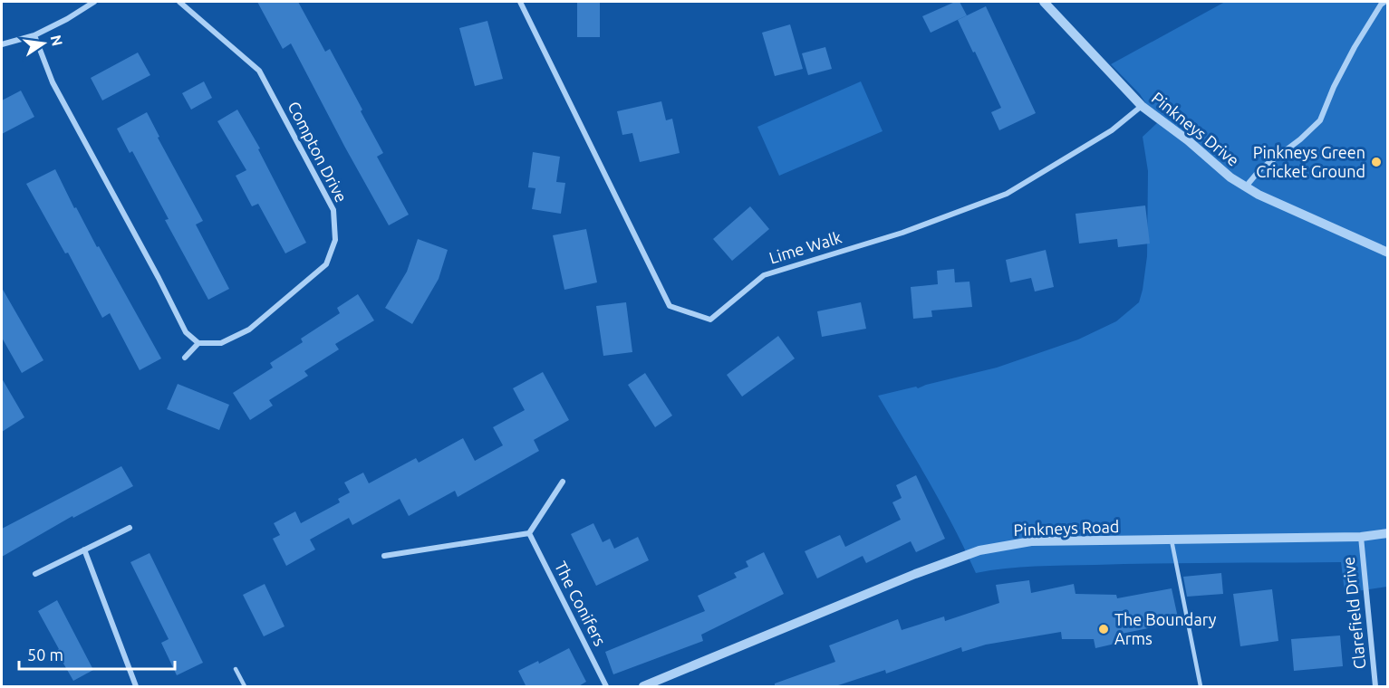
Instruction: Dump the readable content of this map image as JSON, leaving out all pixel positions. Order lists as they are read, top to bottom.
{
  "streets": {
    "street": [
      "Pinkneys Drive",
      "Compton Drive",
      "Lime Walk",
      "Pinkneys Road",
      "The Conifers",
      "Clarefield Drive"
    ]
  },
  "crossings": [
    ["Pinkneys Drive", "Lime Walk"],
    ["Pinkneys Road", "Clarefield Drive"]
  ],
  "places": ["Pinkneys Green Cricket Ground", "The Boundary Arms"],
  "scale_bar": "50 m",
  "north": "right"
}
